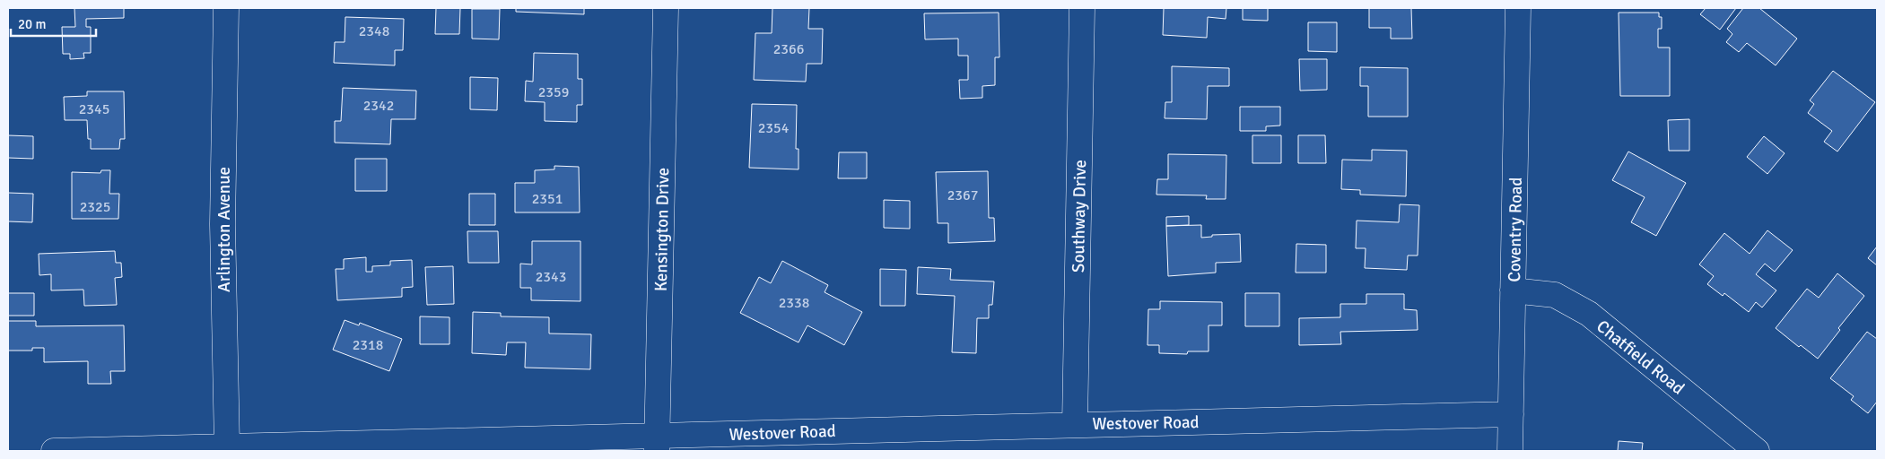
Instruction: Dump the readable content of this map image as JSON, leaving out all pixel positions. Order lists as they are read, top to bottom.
{
  "streets": {
    "street": [
      "Southway Drive",
      "Arlington Avenue",
      "Kensington Drive",
      "Coventry Road",
      "Chatfield Road",
      "Westover Road"
    ]
  },
  "crossings": [
    ["Southway Drive", "Westover Road"],
    ["Arlington Avenue", "Westover Road"],
    ["Kensington Drive", "Westover Road"],
    ["Coventry Road", "Chatfield Road"],
    ["Coventry Road", "Westover Road"]
  ],
  "house_numbers": [
    "2348",
    "2366",
    "2359",
    "2342",
    "2345",
    "2354",
    "2367",
    "2351",
    "2325",
    "2343",
    "2338",
    "2318"
  ],
  "scale_bar": "20 m"
}
